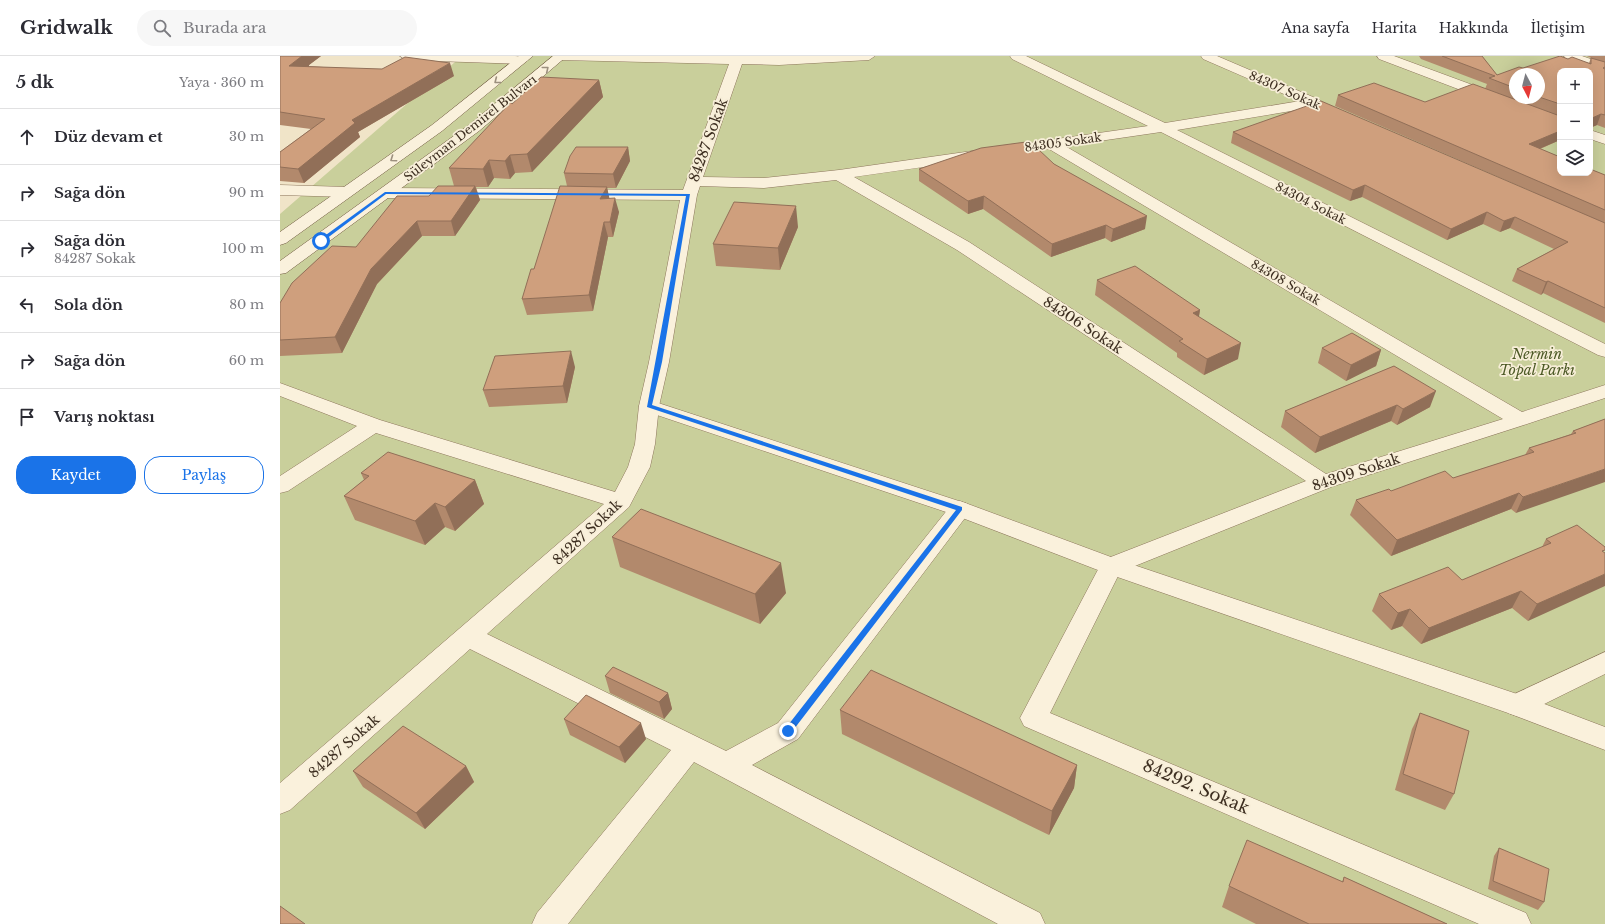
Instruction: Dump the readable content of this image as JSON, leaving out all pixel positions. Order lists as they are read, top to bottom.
{
  "streets": {
    "street": [
      "84307 Sokak",
      "Süleyman Demirel Bulvarı",
      "84287 Sokak",
      "84305 Sokak",
      "84304 Sokak",
      "84308 Sokak",
      "84306 Sokak",
      "84309 Sokak",
      "84292. Sokak"
    ]
  },
  "crossings": [
    ["84307 Sokak", "84305 Sokak"],
    ["Süleyman Demirel Bulvarı", "84305 Sokak"],
    ["84287 Sokak", "84305 Sokak"],
    ["84305 Sokak", "84304 Sokak"],
    ["84305 Sokak", "84308 Sokak"],
    ["84305 Sokak", "84306 Sokak"],
    ["84308 Sokak", "84309 Sokak"],
    ["84306 Sokak", "84309 Sokak"],
    ["84309 Sokak", "84292. Sokak"]
  ],
  "parks": ["Nermin Topal Parkı"],
  "north": "bottom",
  "page": {
    "header": "Gridwalk",
    "search": "Burada ara",
    "nav": [
      "Ana sayfa",
      "Harita",
      "Hakkında",
      "İletişim"
    ],
    "heading": ["5 dk", "Yaya · 360 m"],
    "map_buttons": ["+", "−"],
    "list": [
      ["Düz devam et", "30 m"],
      ["Sağa dön", "90 m"],
      ["Sağa dön", "84287 Sokak", "100 m"],
      ["Sola dön", "80 m"],
      ["Sağa dön", "60 m"],
      "Varış noktası"
    ],
    "buttons": ["Kaydet", "Paylaş"]
  }
}
